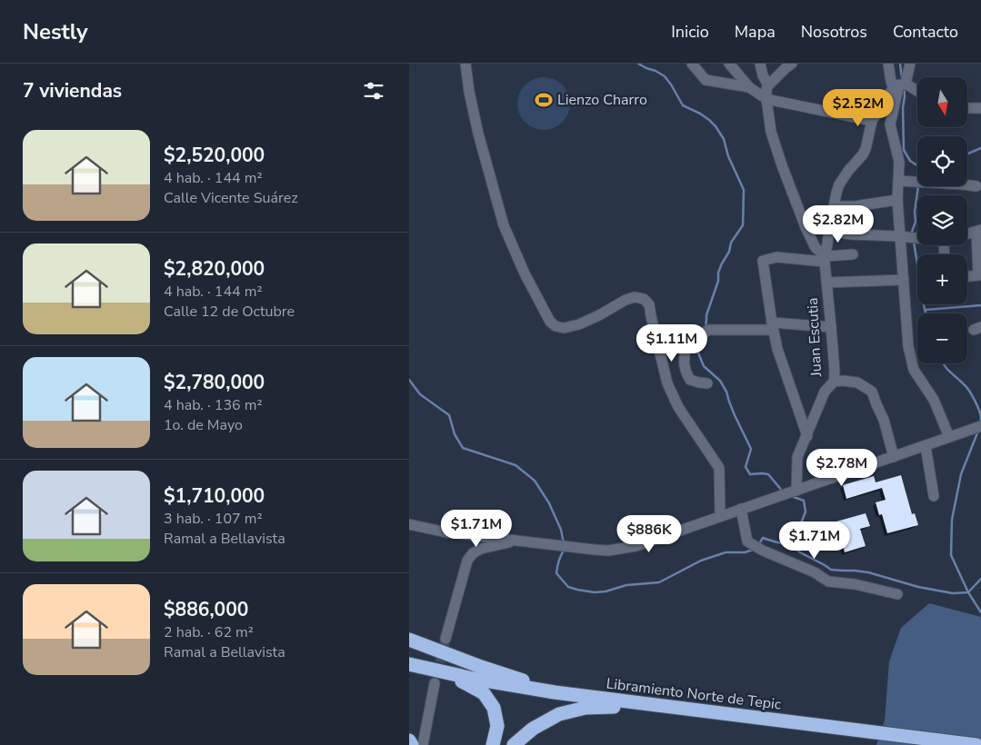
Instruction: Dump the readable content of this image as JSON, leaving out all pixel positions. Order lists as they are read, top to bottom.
{
  "streets": {
    "highway": ["Libramiento Norte de Tepic"],
    "street": ["Juan Escutia"]
  },
  "places": {
    "sports": ["Lienzo Charro"]
  },
  "north": "bottom",
  "page": {
    "header": "Nestly",
    "nav": [
      "Inicio",
      "Mapa",
      "Nosotros",
      "Contacto"
    ],
    "heading": "7 viviendas",
    "map_buttons": ["+", "−"],
    "price": [
      "$2.52M",
      "$2.82M",
      "$1.11M",
      "$2.78M",
      "$1.71M",
      "$886K",
      "$1.71M"
    ],
    "list": [
      {
        "name": "$2,520,000",
        "note": "4 hab. · 144 m² · Calle Vicente Suárez"
      },
      {
        "name": "$2,820,000",
        "note": "4 hab. · 144 m² · Calle 12 de Octubre"
      },
      {
        "name": "$2,780,000",
        "note": "4 hab. · 136 m² · 1o. de Mayo"
      },
      {
        "name": "$1,710,000",
        "note": "3 hab. · 107 m² · Ramal a Bellavista"
      },
      {
        "name": "$886,000",
        "note": "2 hab. · 62 m² · Ramal a Bellavista"
      }
    ]
  }
}
